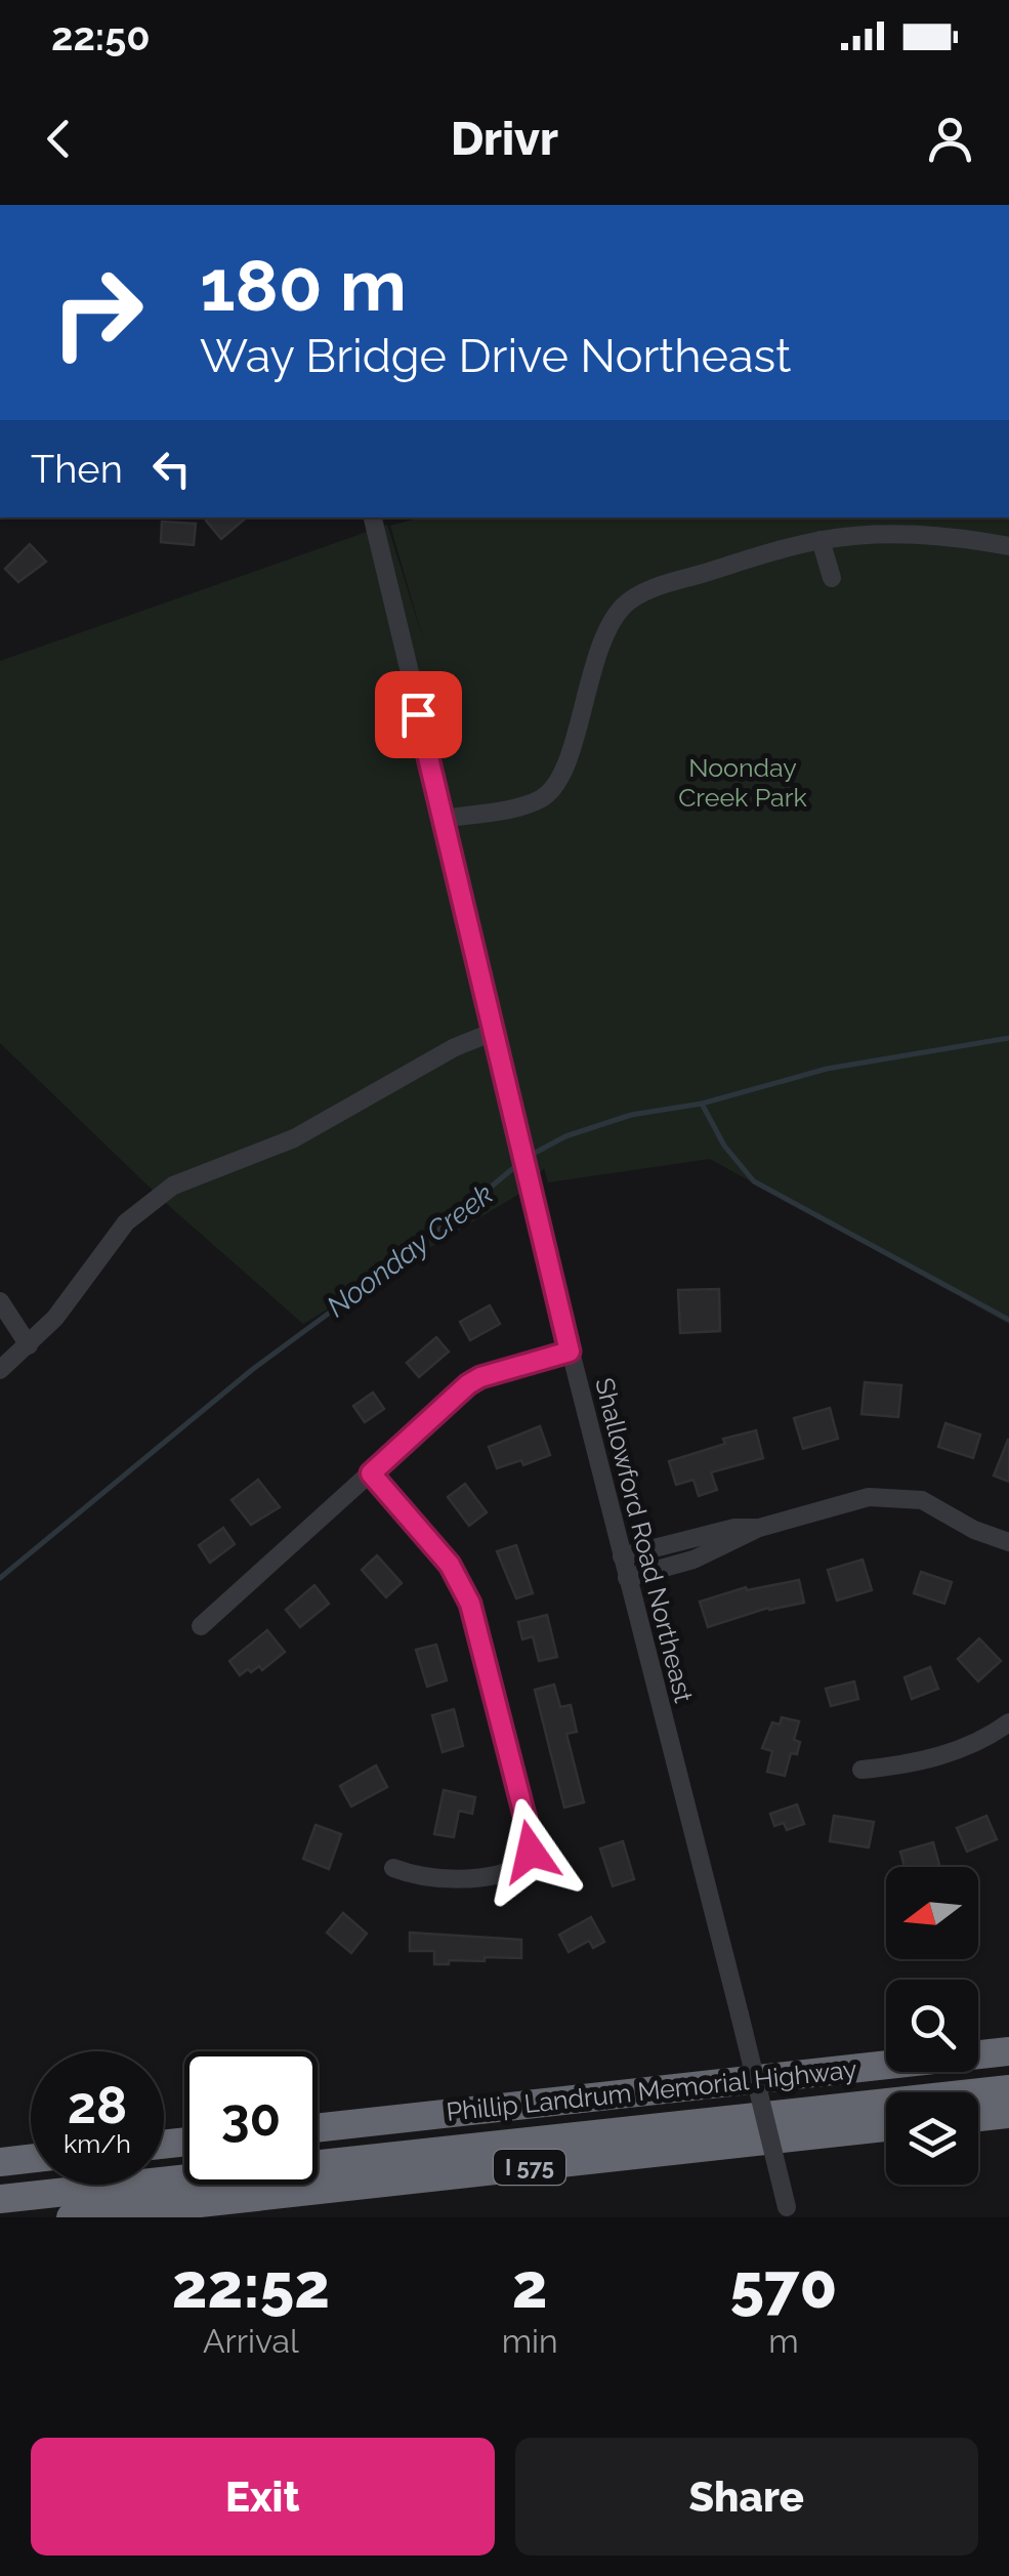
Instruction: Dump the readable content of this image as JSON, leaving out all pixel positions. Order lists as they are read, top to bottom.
{
  "streets": {
    "highway": ["Phillip Landrum Memorial Highway", "I 575"],
    "street": ["Shallowford Road Northeast"]
  },
  "water": ["Noonday Creek"],
  "parks": ["Noonday Creek Park"],
  "north": "left",
  "page": {
    "status": "22:50",
    "header": "Drivr",
    "turn": ["180 m", "Way Bridge Drive Northeast"],
    "then": "Then",
    "speed": "28 km/h",
    "limit": "30",
    "eta": [
      "22:52",
      "Arrival",
      "2",
      "min",
      "570",
      "m"
    ],
    "buttons": ["Exit", "Share"]
  }
}
